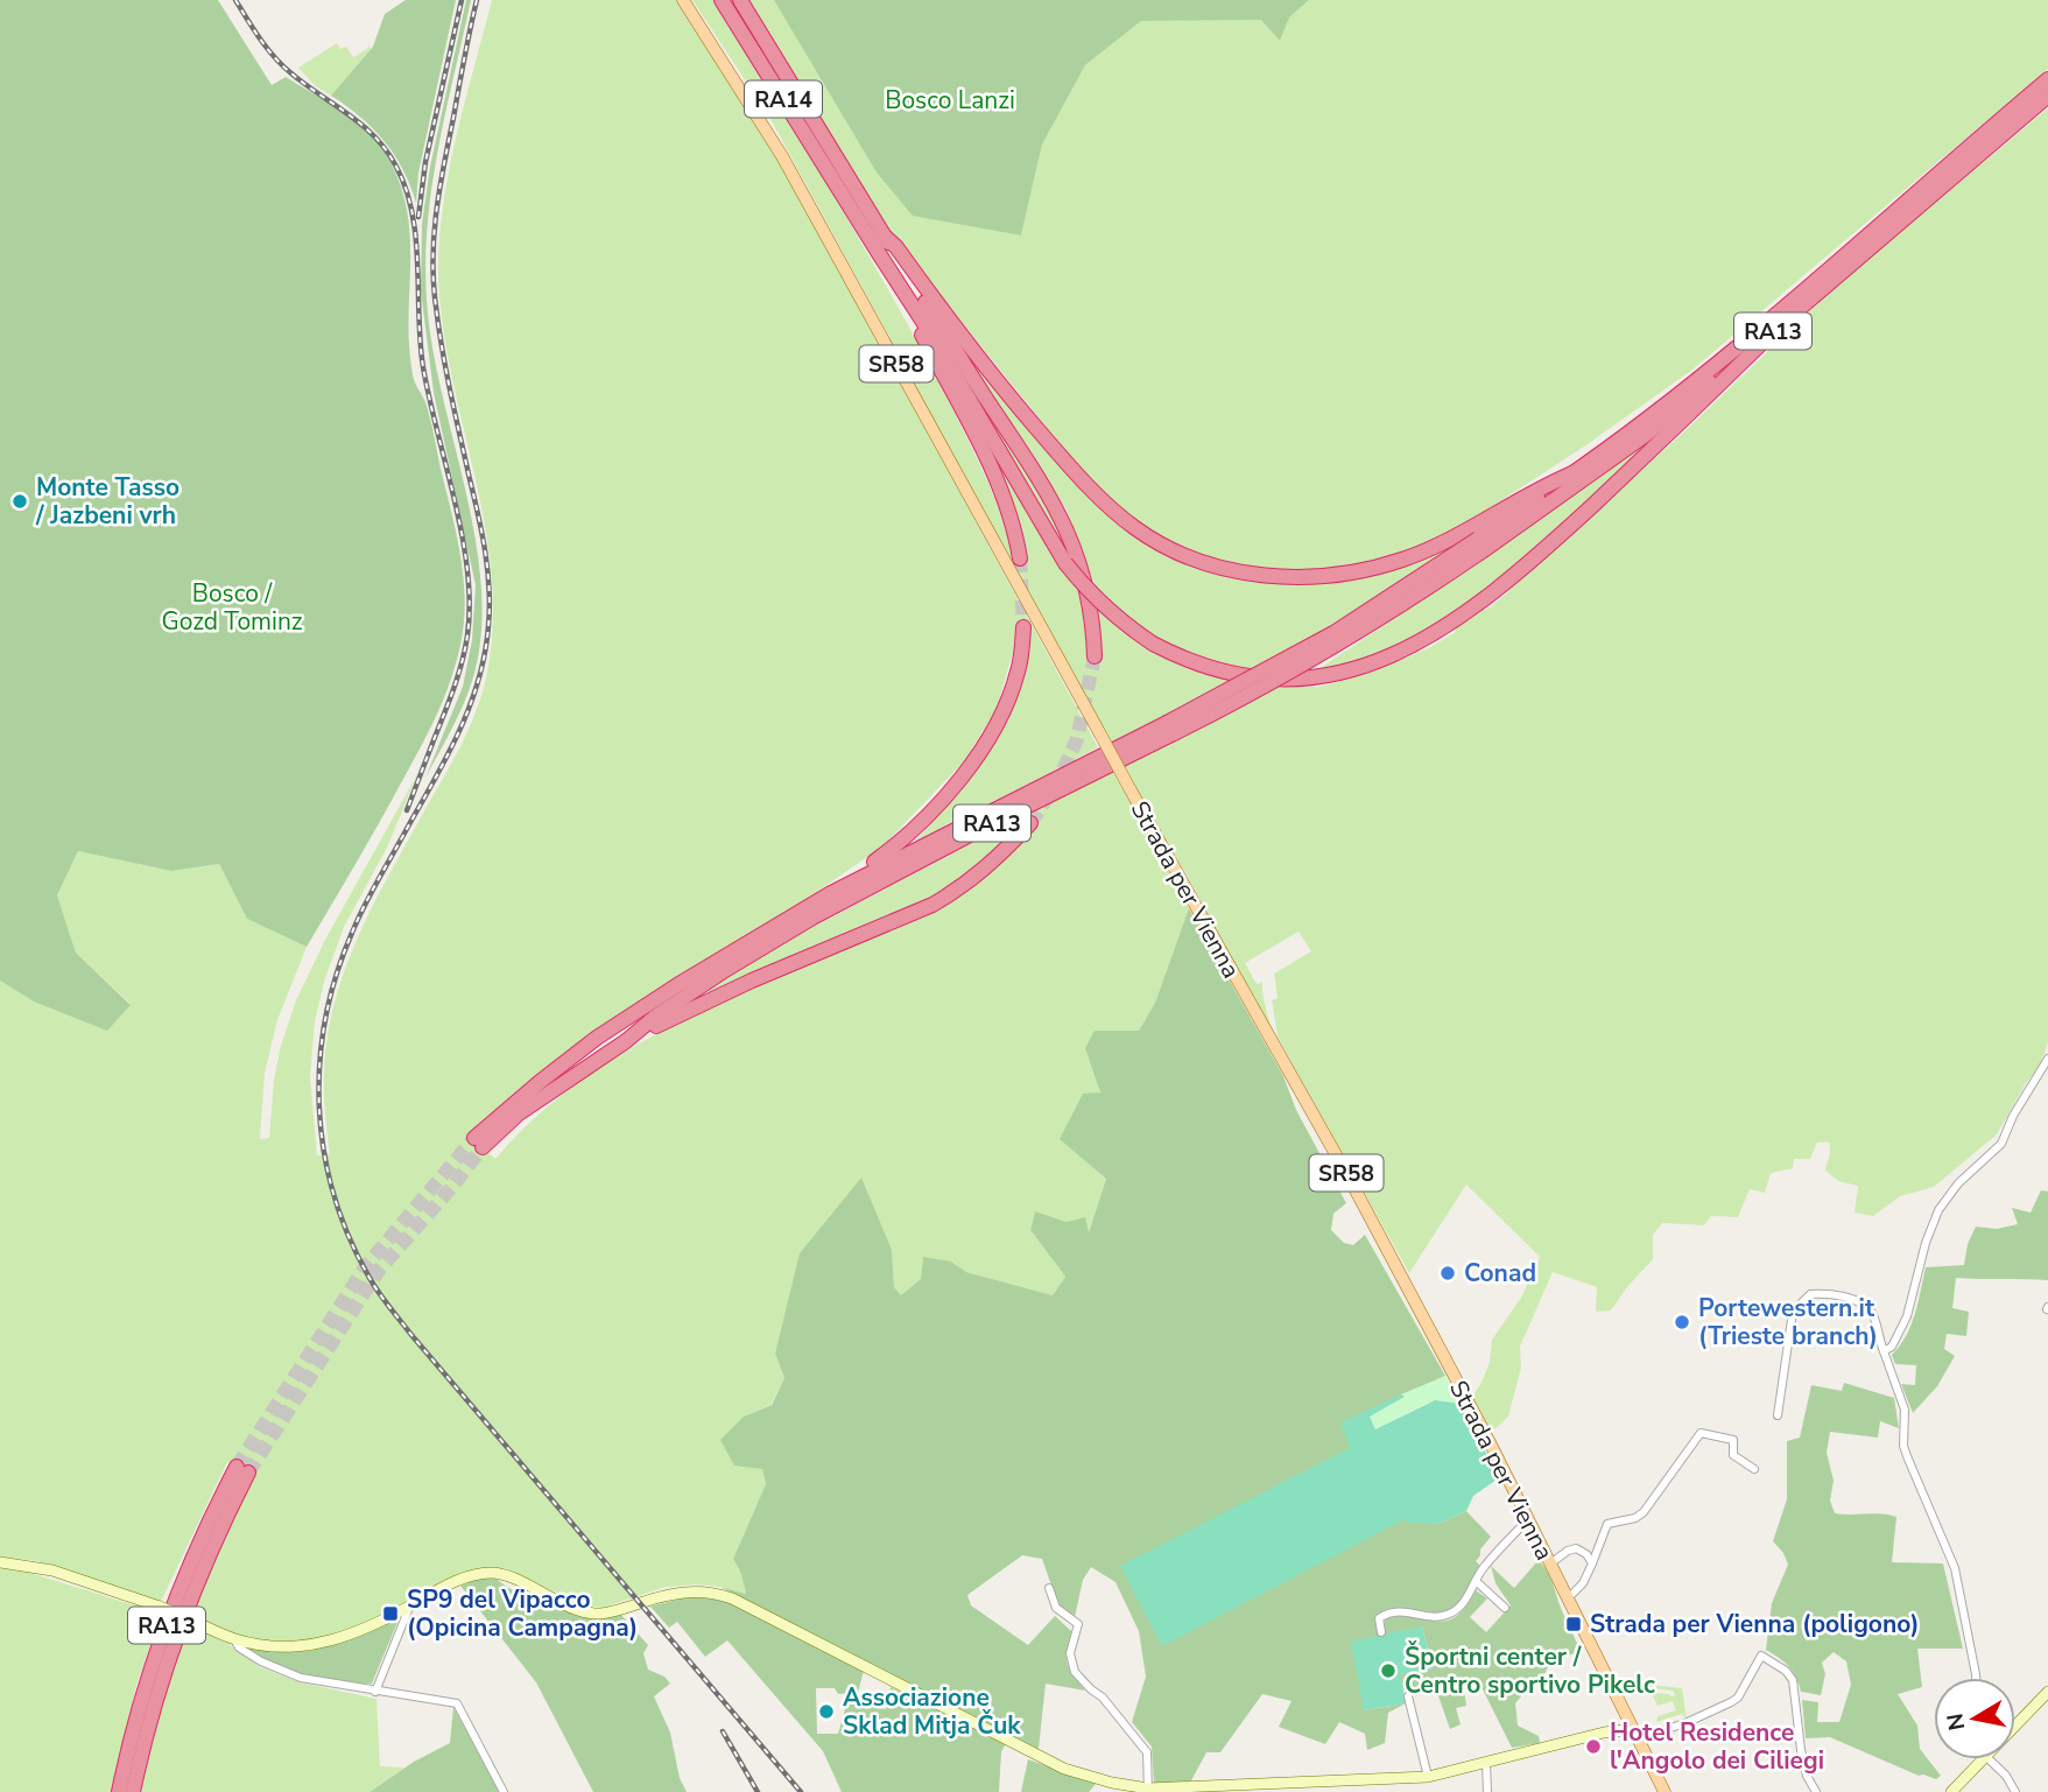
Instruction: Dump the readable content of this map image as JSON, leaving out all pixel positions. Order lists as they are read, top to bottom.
{
  "streets": {
    "highway": ["RA14", "RA13"],
    "main road": ["SR58", "Strada per Vienna"]
  },
  "parks": ["Bosco Lanzi", "Bosco / Gozd Tominz"],
  "places": {
    "other": [
      "Monte Tasso / Jazbeni vrh",
      "Conad",
      "Portewestern.it (Trieste branch)",
      "Športni center / Centro sportivo Pikelc",
      "Associazione Sklad Mitja Čuk",
      "Hotel Residence l'Angolo dei Ciliegi"
    ],
    "transit": ["SP9 del Vipacco (Opicina Campagna)", "Strada per Vienna (poligono)"]
  },
  "north": "left"
}
